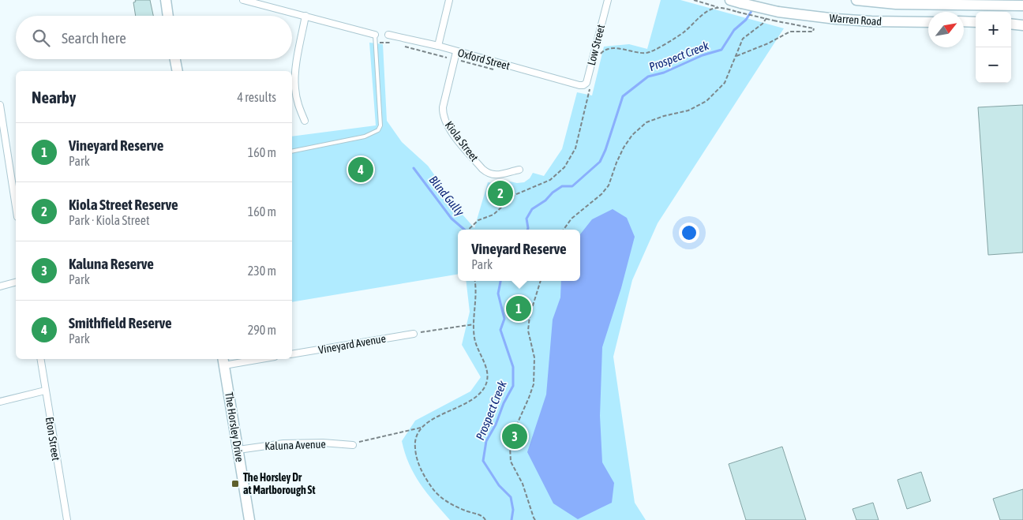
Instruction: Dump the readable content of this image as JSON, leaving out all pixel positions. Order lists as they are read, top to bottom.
{
  "streets": {
    "main road": ["Warren Road", "The Horsley Drive"],
    "street": [
      "Low Street",
      "Oxford Street",
      "Kiola Street",
      "Vineyard Avenue",
      "Eton Street",
      "Kaluna Avenue"
    ]
  },
  "crossings": [
    ["Low Street", "Oxford Street"],
    ["Oxford Street", "Kiola Street"],
    ["The Horsley Drive", "Kaluna Avenue"]
  ],
  "water": ["Prospect Creek", "Blind Gully"],
  "places": {
    "transit": ["The Horsley Dr at Marlborough St"]
  },
  "north": "top right",
  "page": {
    "map_buttons": ["+", "−"],
    "search": "Search here",
    "heading": ["Nearby", "4 results"],
    "list": [
      {
        "mark": "1",
        "name": "Vineyard Reserve",
        "note": "Park",
        "value": "160 m"
      },
      {
        "mark": "2",
        "name": "Kiola Street Reserve",
        "note": "Park · Kiola Street",
        "value": "160 m"
      },
      {
        "mark": "3",
        "name": "Kaluna Reserve",
        "note": "Park",
        "value": "230 m"
      },
      {
        "mark": "4",
        "name": "Smithfield Reserve",
        "note": "Park",
        "value": "290 m"
      }
    ],
    "pins": [
      "4",
      "2",
      "1",
      "3"
    ],
    "popup": ["Vineyard Reserve", "Park"]
  }
}
